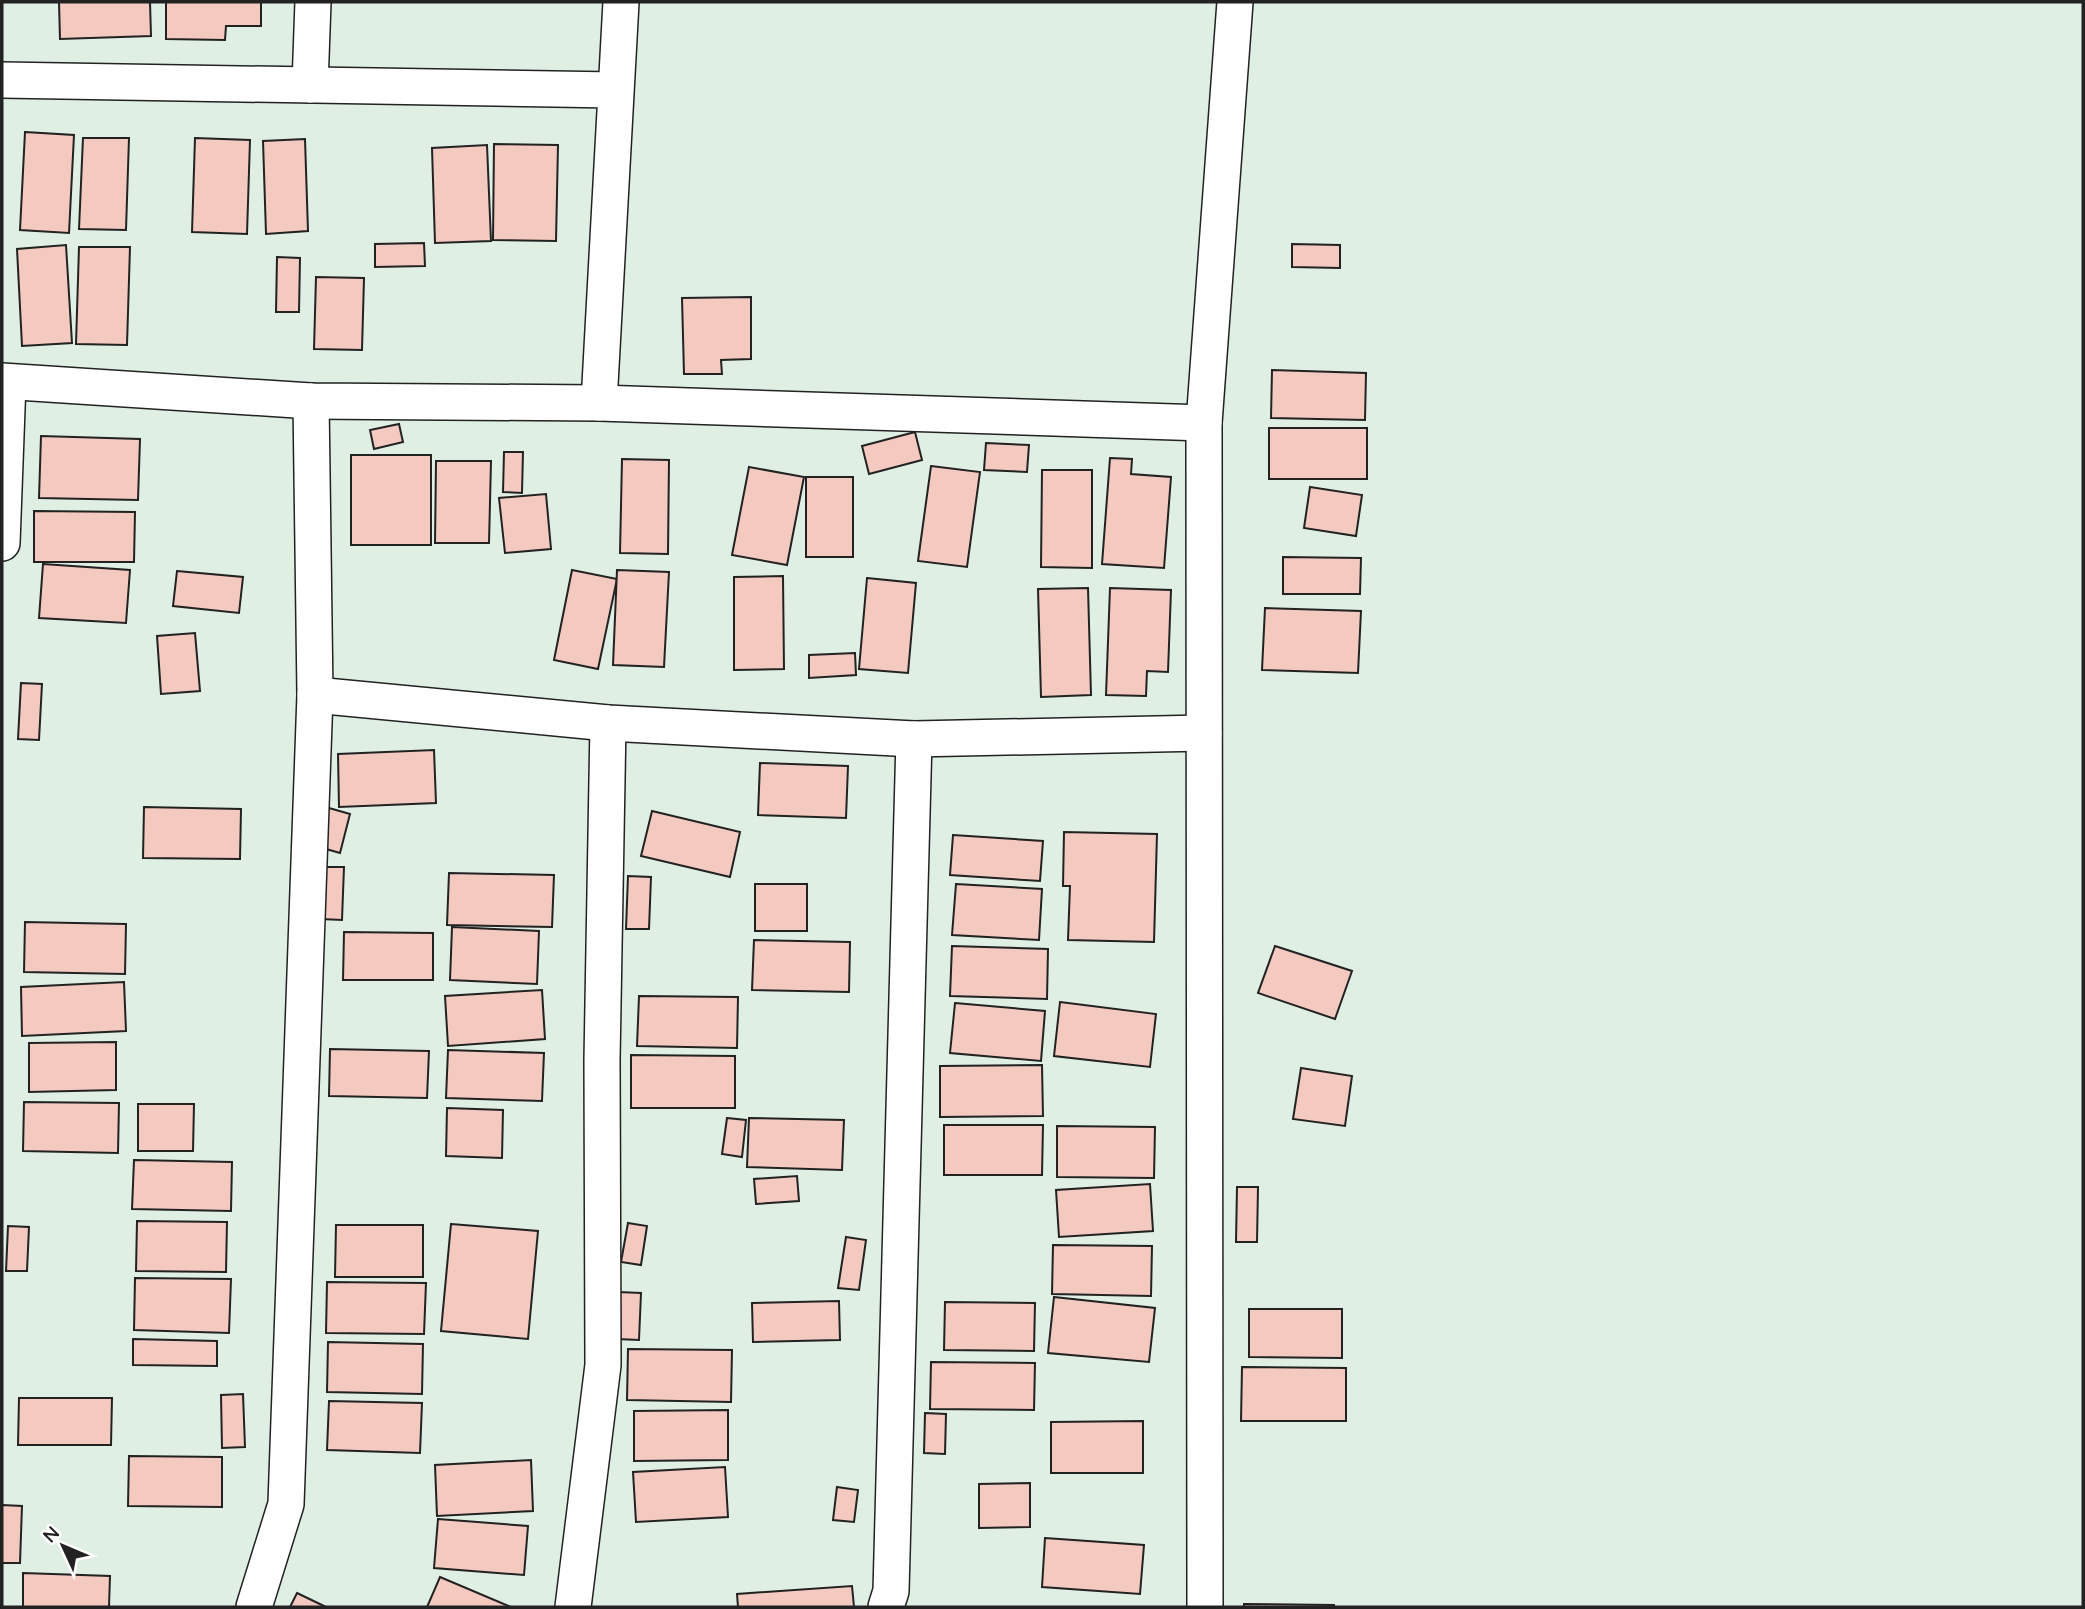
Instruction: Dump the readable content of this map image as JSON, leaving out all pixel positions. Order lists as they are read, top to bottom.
{
  "north": "top left"
}
